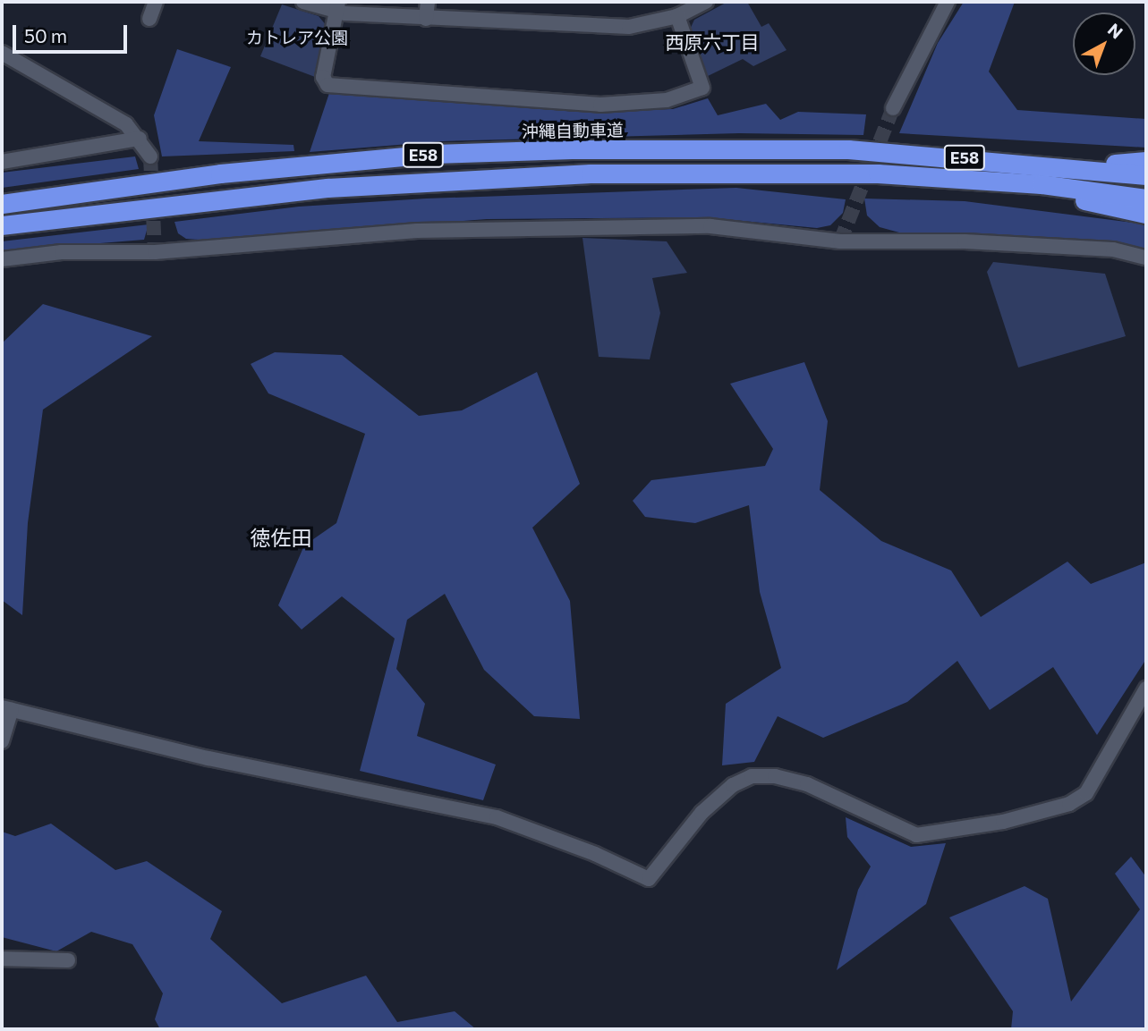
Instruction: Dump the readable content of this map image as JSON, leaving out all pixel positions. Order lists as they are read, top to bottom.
{
  "streets": {
    "highway": ["沖縄自動車道", "E58"]
  },
  "districts": ["西原六丁目", "徳佐田"],
  "parks": ["カトレア公園"],
  "scale_bar": "50 m",
  "north": "top right"
}
